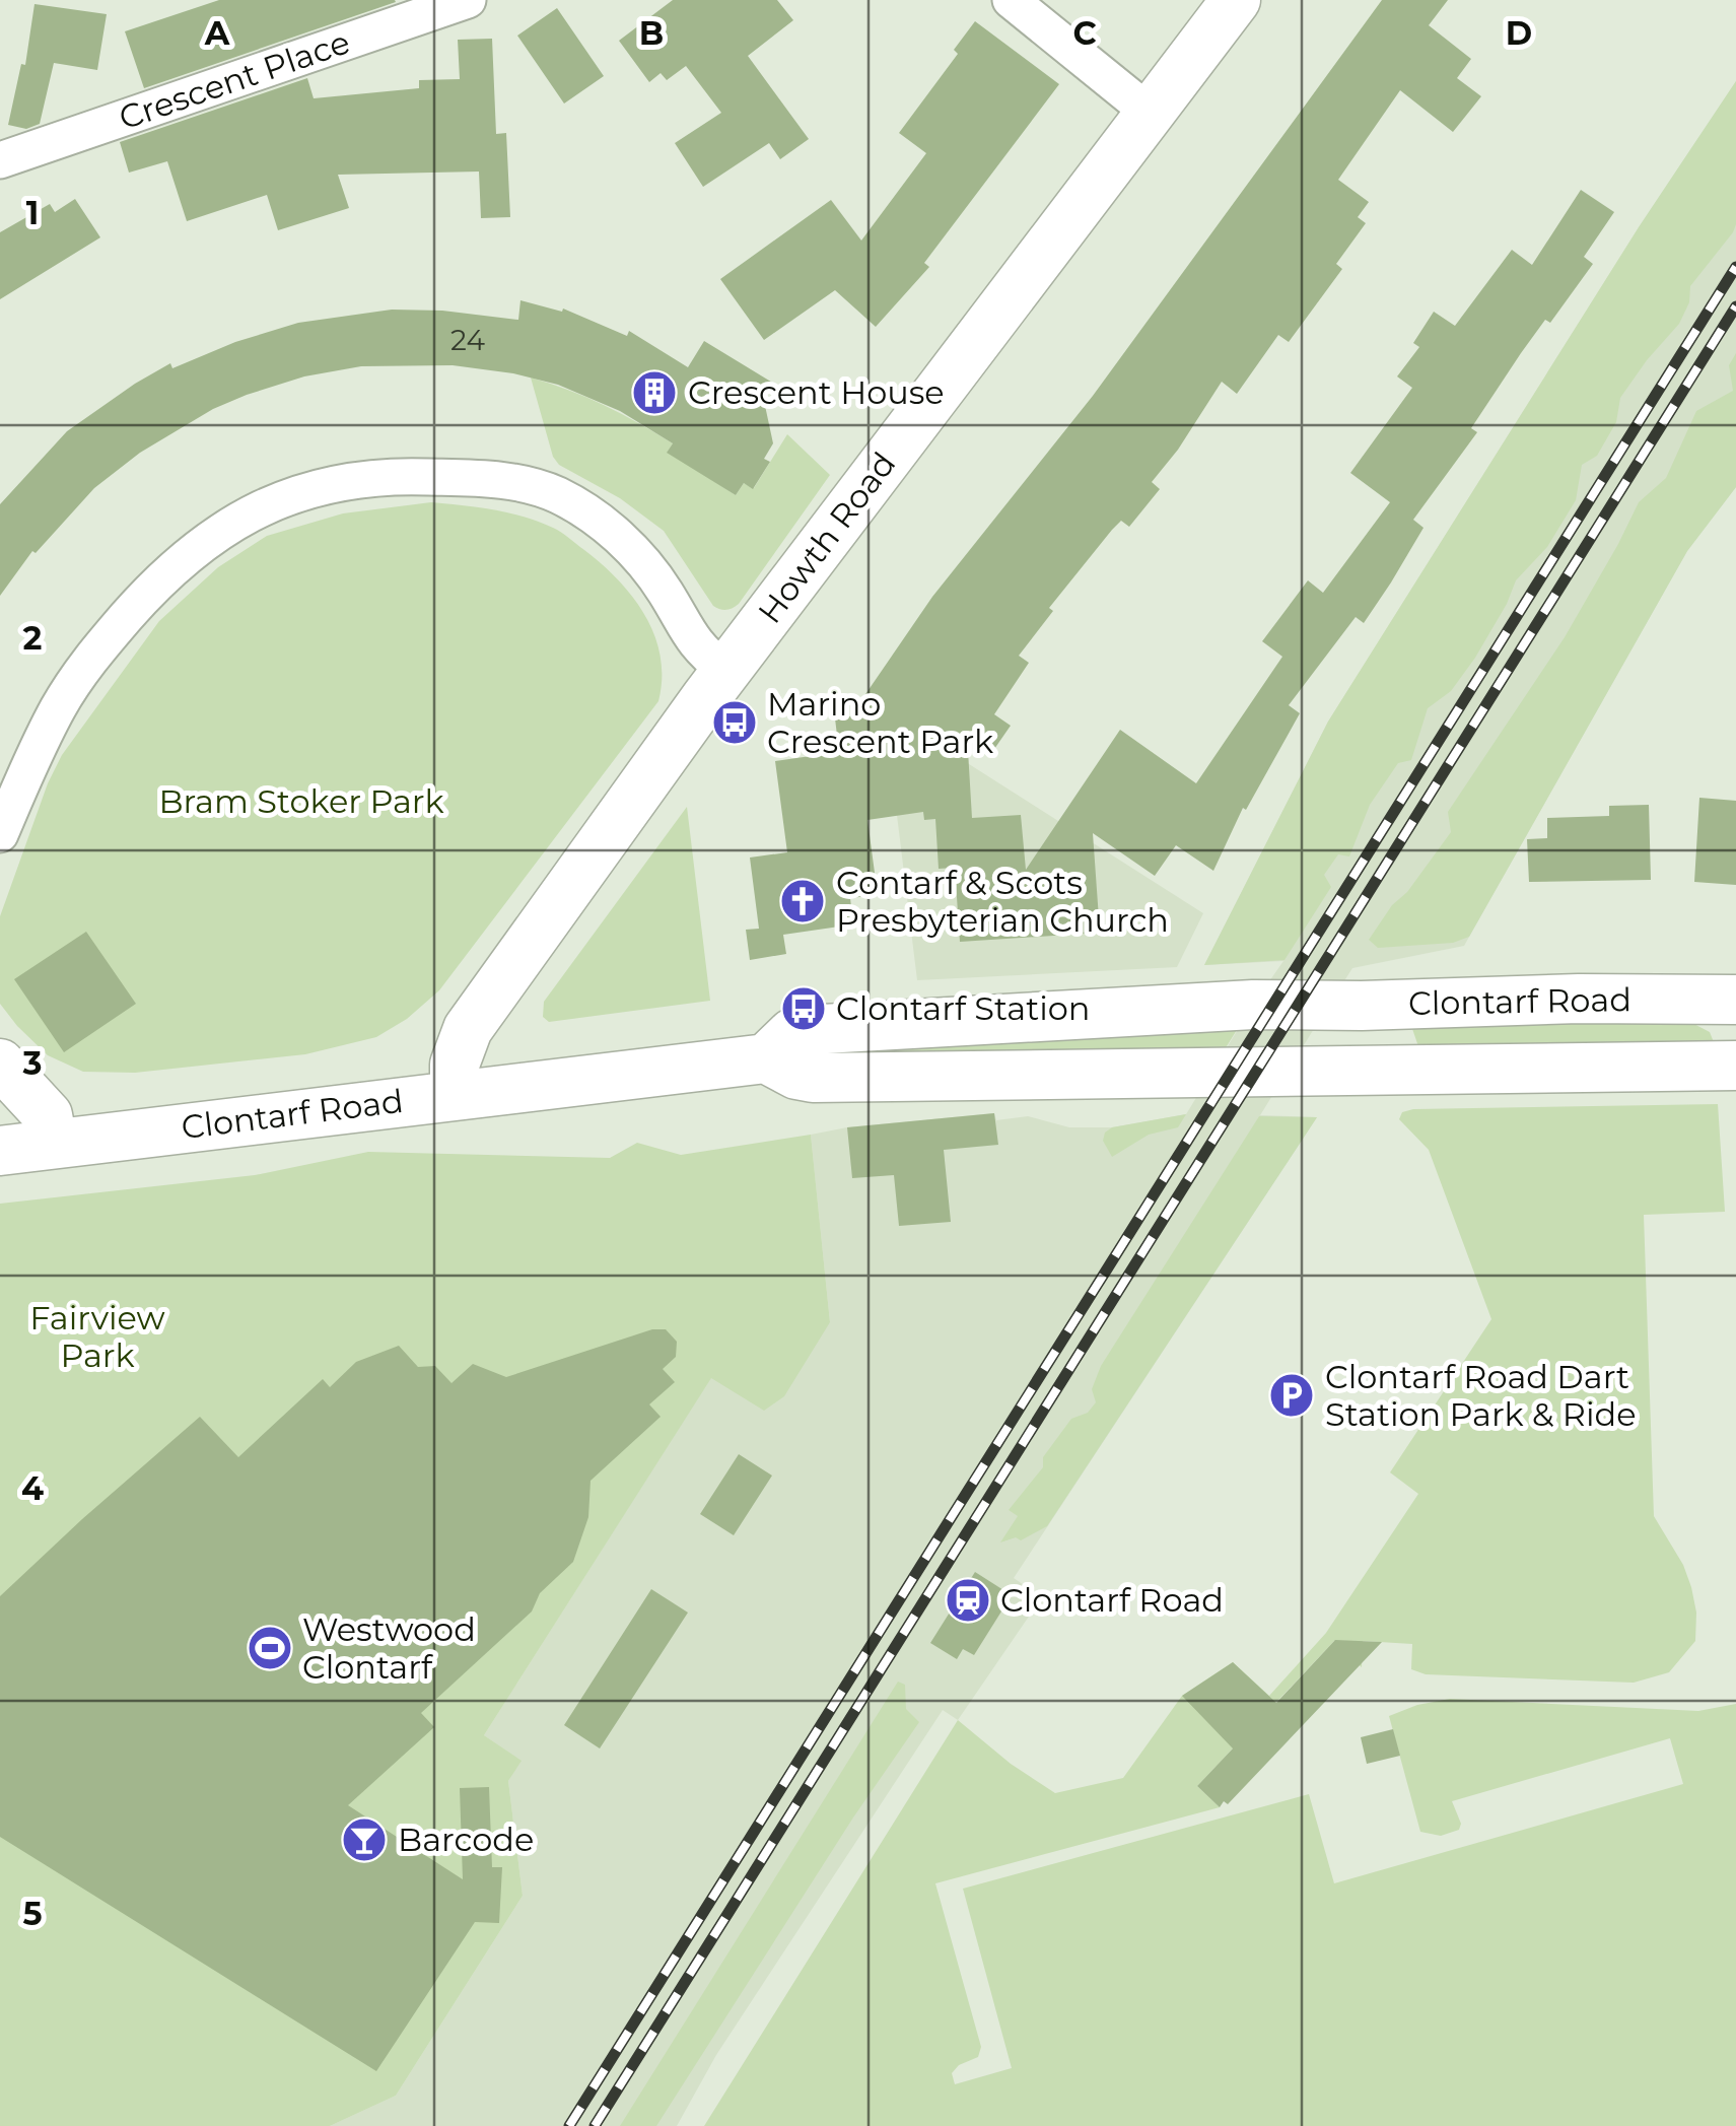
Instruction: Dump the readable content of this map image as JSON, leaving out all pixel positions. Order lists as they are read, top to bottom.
{
  "streets": {
    "main road": ["Howth Road", "Clontarf Road"],
    "street": ["Crescent Place"]
  },
  "crossings": [
    ["Howth Road", "Clontarf Road"]
  ],
  "parks": ["Bram Stoker Park", "Fairview Park"],
  "places": {
    "building": ["Crescent House"],
    "bus stop": ["Marino Crescent Park", "Clontarf Station"],
    "church": ["Contarf & Scots Presbyterian Church"],
    "parking": ["Clontarf Road Dart Station Park & Ride"],
    "station": ["Clontarf Road"],
    "sports": ["Westwood Clontarf"],
    "bar": ["Barcode"]
  },
  "house_numbers": ["24"],
  "grid": {
    "columns": [
      "A",
      "B",
      "C",
      "D"
    ],
    "rows": [
      "1",
      "2",
      "3",
      "4",
      "5"
    ]
  }
}
